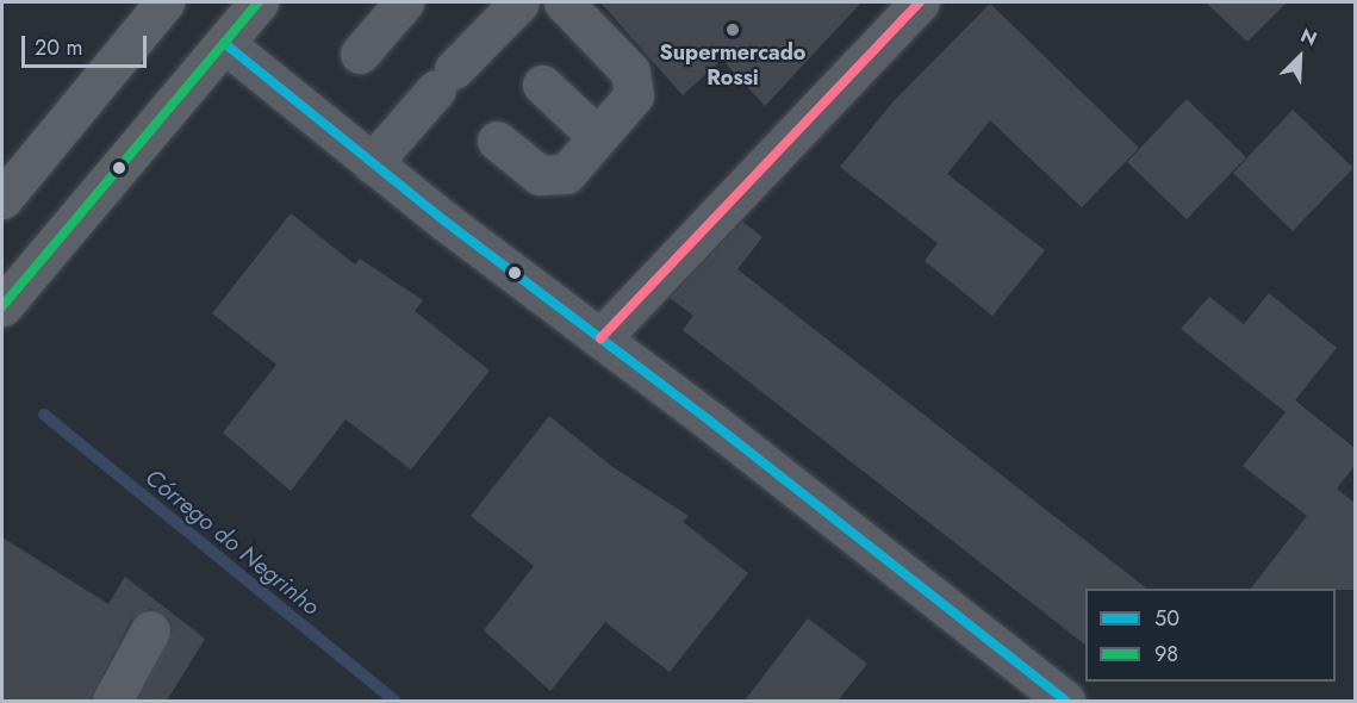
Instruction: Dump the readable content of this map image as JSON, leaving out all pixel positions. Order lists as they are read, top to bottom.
{
  "water": ["Córrego do Negrinho"],
  "places": ["Supermercado Rossi"],
  "lines": ["transit line 98", "transit line 50"],
  "legend": ["50", "98"],
  "scale_bar": "20 m",
  "north": "top right"
}
